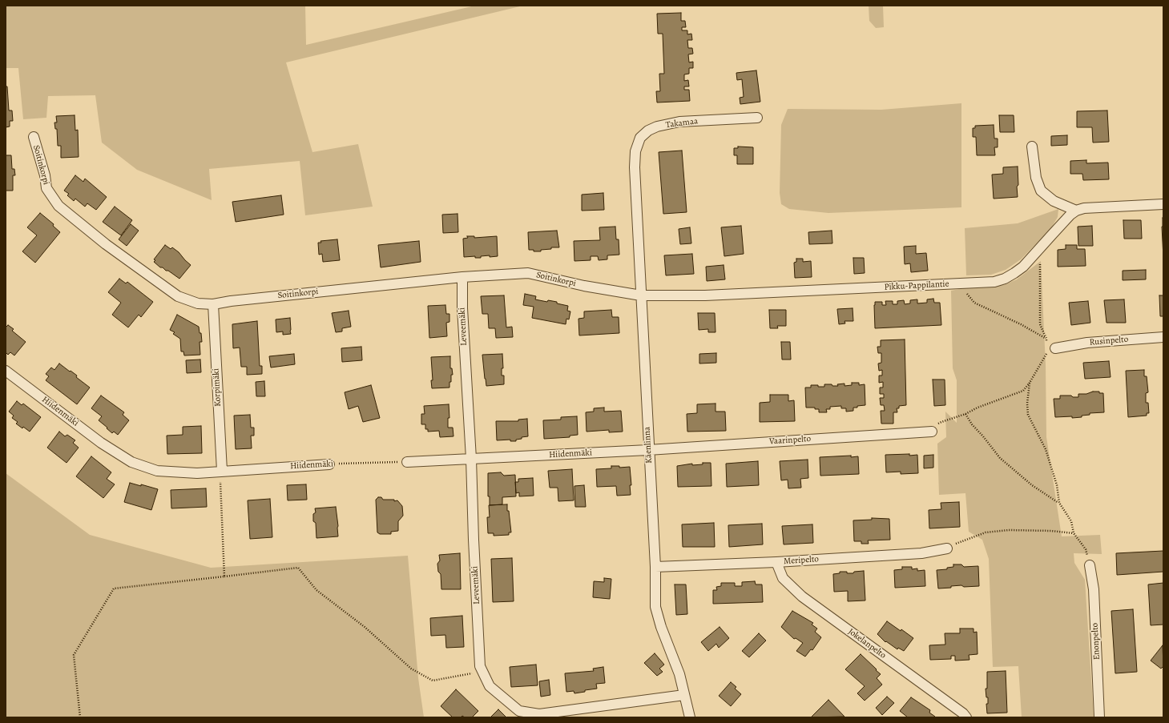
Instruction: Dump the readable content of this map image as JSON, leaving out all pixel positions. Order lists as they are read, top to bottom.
{
  "streets": {
    "street": [
      "Takamaa",
      "Soitinkorpi",
      "Pikku-Pappilantie",
      "Leveemäki",
      "Rusinpelto",
      "Korpimäki",
      "Hiidenmäki",
      "Vaarinpelto",
      "Käenlinna",
      "Meripelto",
      "Enonpelto",
      "Jokelanpelto"
    ]
  },
  "crossings": [
    ["Takamaa", "Käenlinna"],
    ["Soitinkorpi", "Pikku-Pappilantie"],
    ["Soitinkorpi", "Leveemäki"],
    ["Soitinkorpi", "Korpimäki"],
    ["Soitinkorpi", "Käenlinna"],
    ["Pikku-Pappilantie", "Käenlinna"],
    ["Leveemäki", "Hiidenmäki"],
    ["Leveemäki", "Käenlinna"],
    ["Korpimäki", "Hiidenmäki"],
    ["Hiidenmäki", "Vaarinpelto"],
    ["Hiidenmäki", "Käenlinna"],
    ["Vaarinpelto", "Käenlinna"],
    ["Käenlinna", "Meripelto"],
    ["Meripelto", "Jokelanpelto"]
  ]
}
